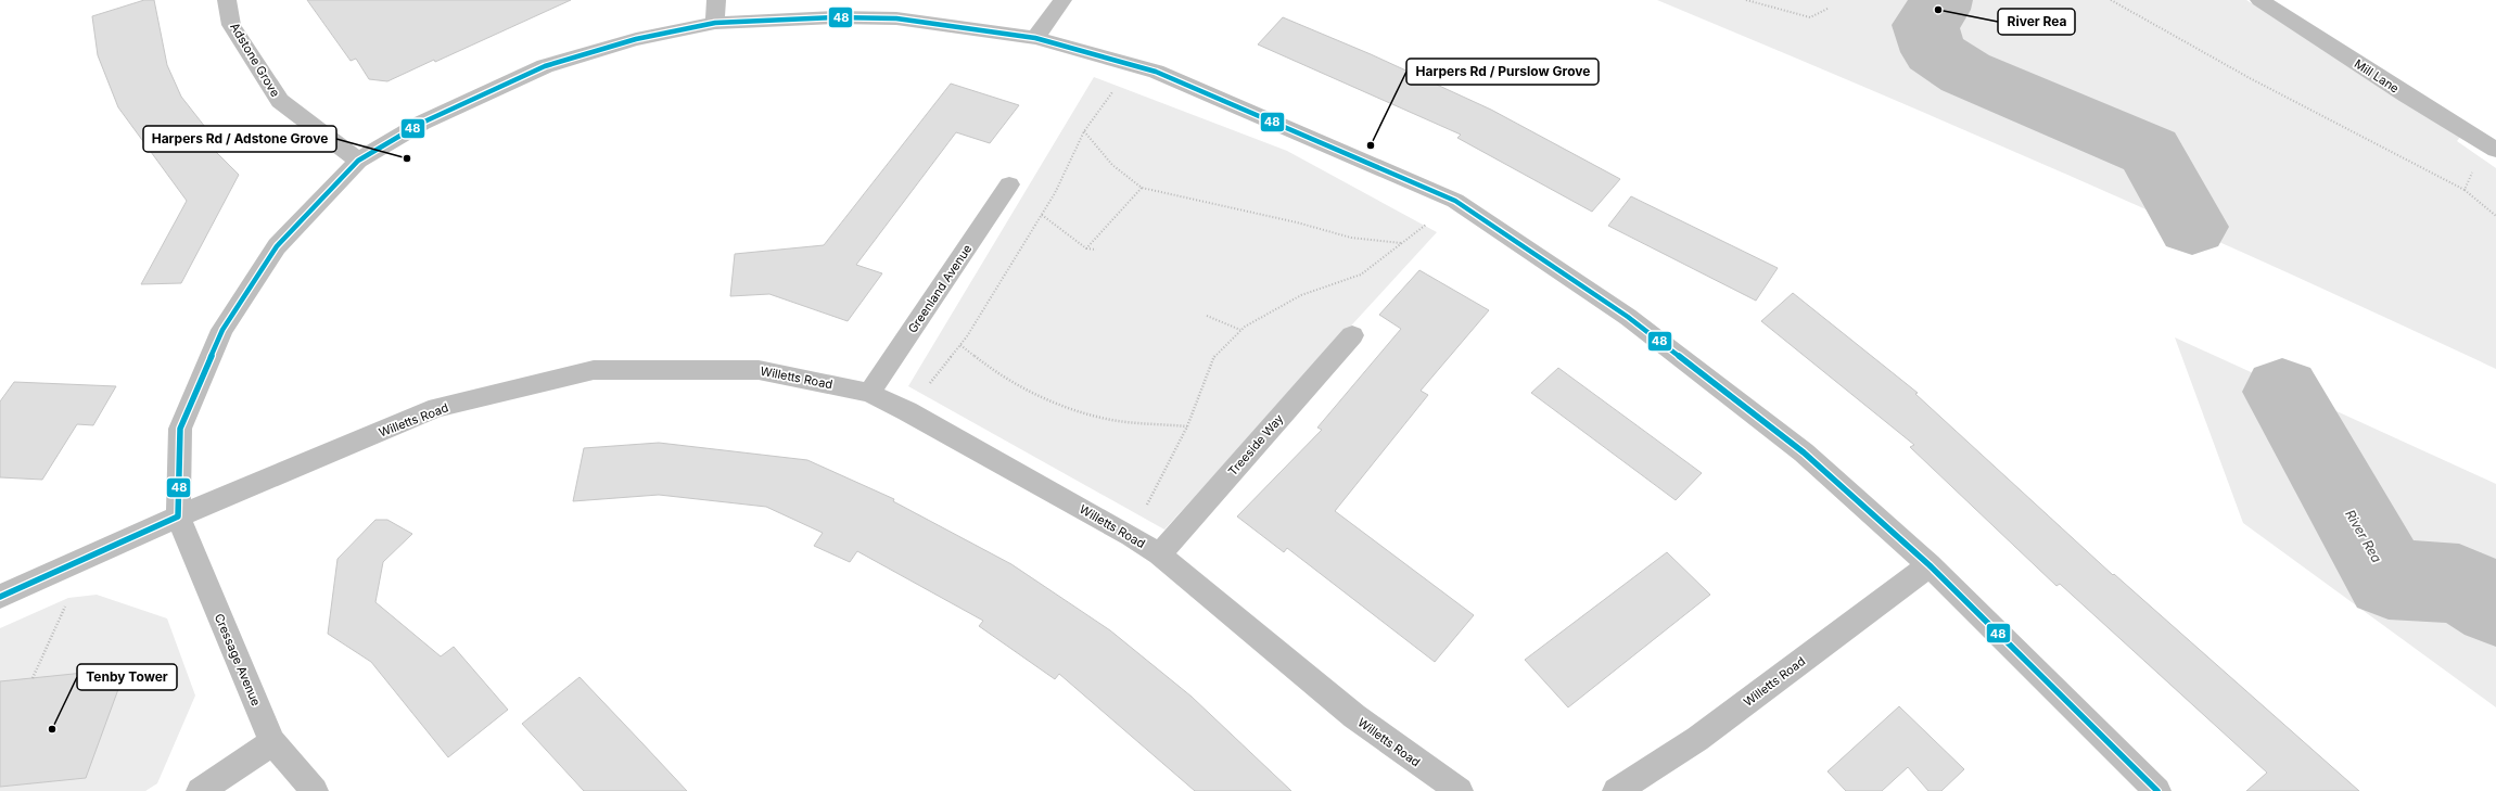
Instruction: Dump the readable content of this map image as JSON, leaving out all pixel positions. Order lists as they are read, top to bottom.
{
  "streets": {
    "street": [
      "Adstone Grove",
      "Mill Lane",
      "Greenland Avenue",
      "Willetts Road",
      "Treeside Way",
      "Cressage Avenue"
    ]
  },
  "crossings": [
    ["Greenland Avenue", "Willetts Road"],
    ["Willetts Road", "Treeside Way"],
    ["Willetts Road", "Cressage Avenue"]
  ],
  "water": ["River Rea"],
  "places": [
    "River Rea",
    "Harpers Rd / Purslow Grove",
    "Harpers Rd / Adstone Grove",
    "Tenby Tower"
  ],
  "lines": ["transit line 48"]
}
